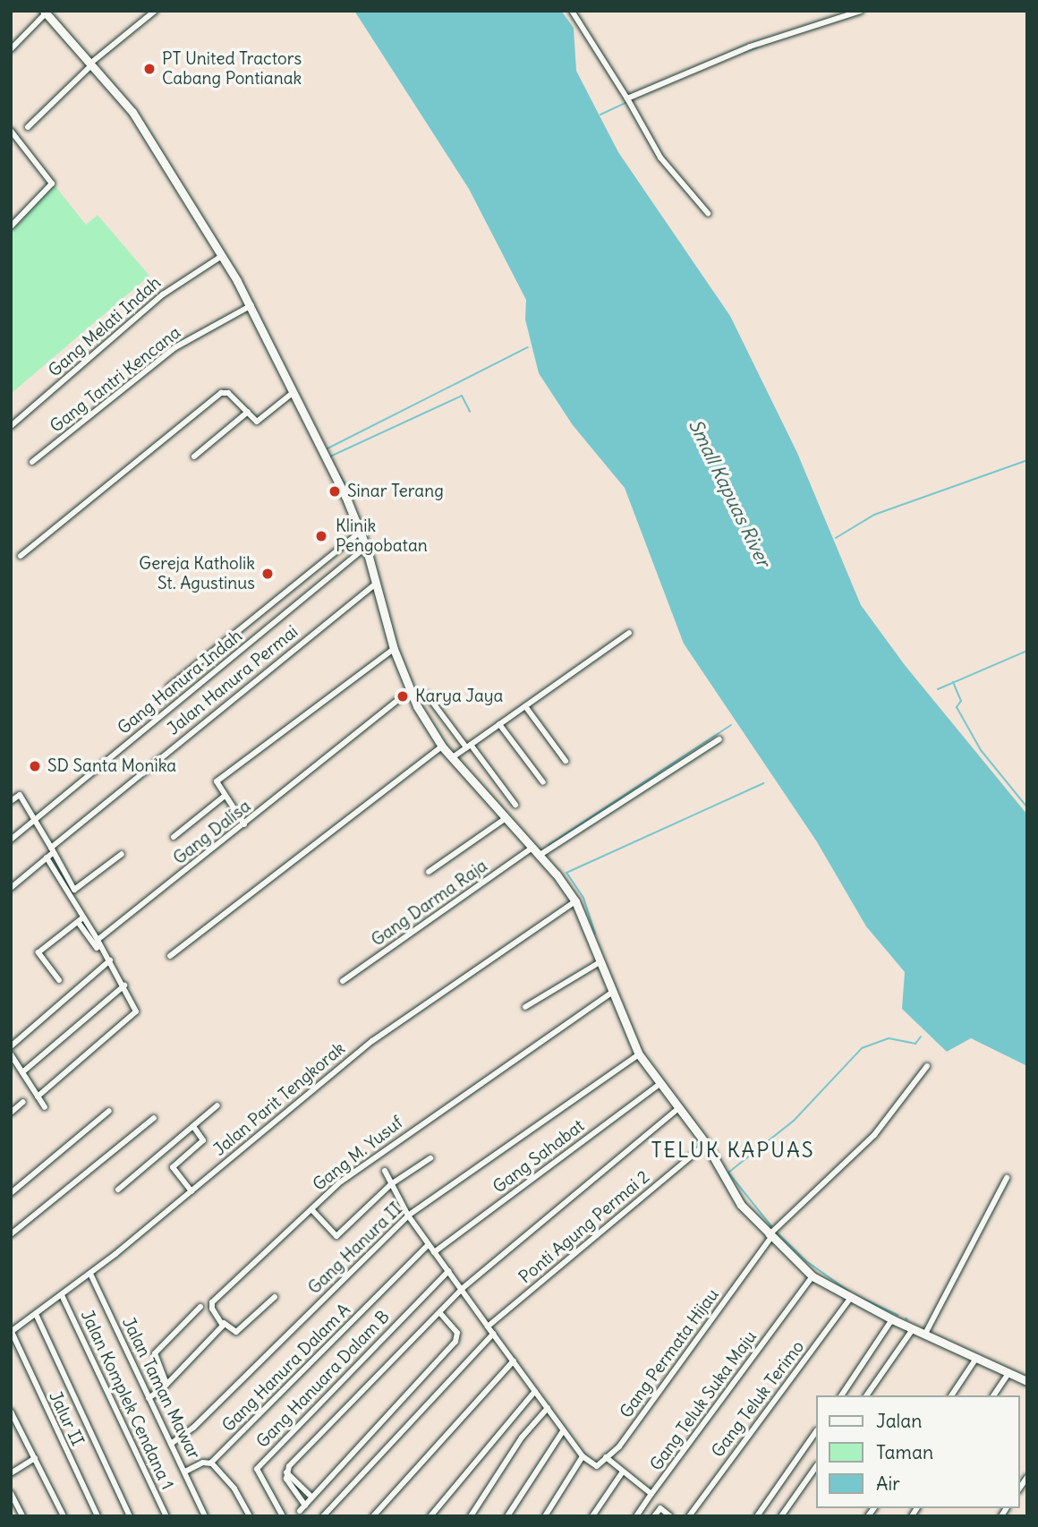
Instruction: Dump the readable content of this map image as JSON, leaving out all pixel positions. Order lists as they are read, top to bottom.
{
  "streets": {
    "street": [
      "Gang Melati Indah",
      "Gang Tantri Kencana",
      "Jalan Hanura Permai",
      "Gang Hanura Indah",
      "Gang Dalisa",
      "Gang Darma Raja",
      "Jalan Parit Tengkorak",
      "Gang M. Yusuf",
      "Gang Sahabat",
      "Ponti Agung Permai 2",
      "Gang Hanura II",
      "Gang Permata Hijau",
      "Gang Hanura Dalam A",
      "Gang Hanuara Dalam B",
      "Jalan Taman Mawar",
      "Gang Teluk Terimo",
      "Jalan Komplek Cendana 1",
      "Gang Teluk Suka Maju",
      "Jalur II"
    ]
  },
  "crossings": [
    ["Jalan Parit Tengkorak", "Jalan Taman Mawar"],
    ["Jalan Parit Tengkorak", "Jalan Komplek Cendana 1"],
    ["Jalan Parit Tengkorak", "Jalur II"],
    ["Gang Hanura II", "Jalan Taman Mawar"],
    ["Gang Permata Hijau", "Gang Teluk Suka Maju"]
  ],
  "districts": ["TELUK KAPUAS"],
  "water": ["Small Kapuas River"],
  "places": [
    "PT United Tractors Cabang Pontianak",
    "Sinar Terang",
    "Klinik Pengobatan",
    "Gereja Katholik St. Agustinus",
    "Karya Jaya",
    "SD Santa Monika"
  ],
  "legend": ["Jalan", "Taman", "Air"]
}
